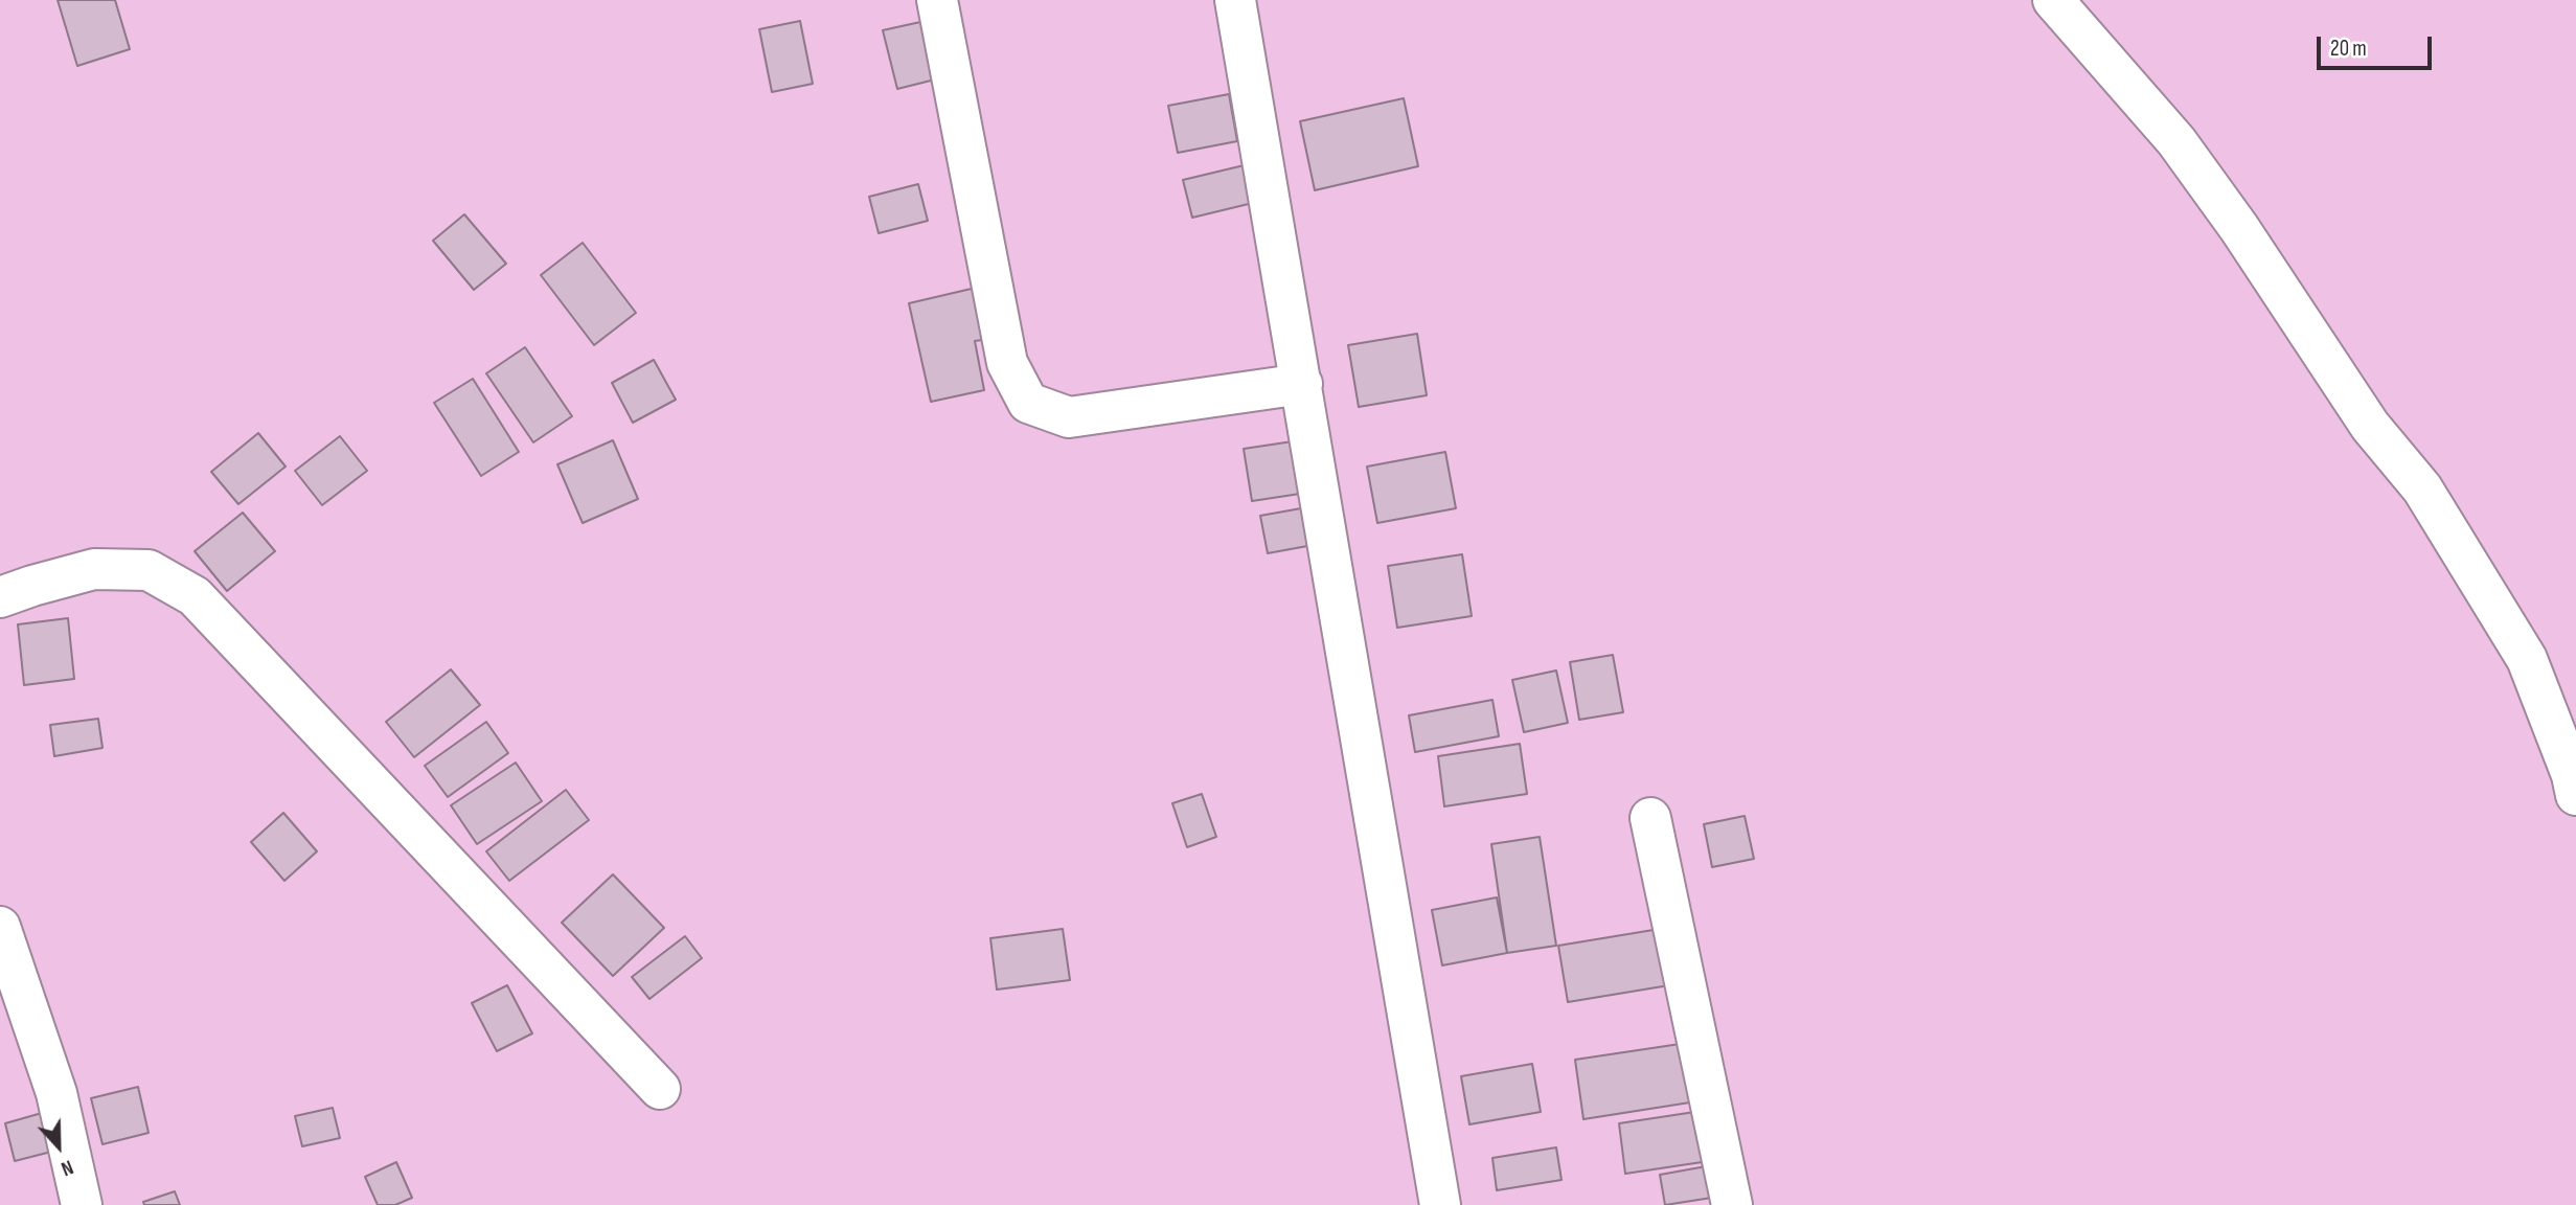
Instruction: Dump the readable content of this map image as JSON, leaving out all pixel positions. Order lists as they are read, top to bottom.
{
  "scale_bar": "20 m",
  "north": "bottom"
}
